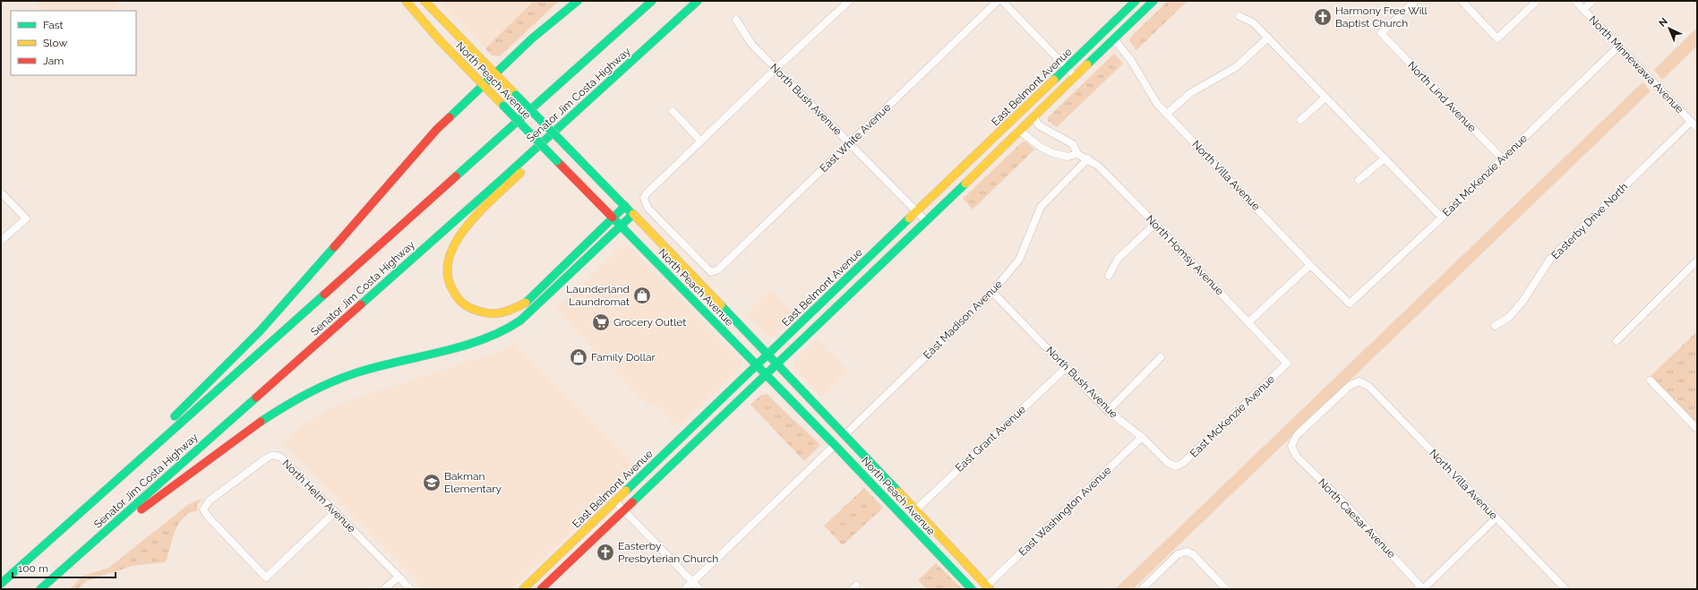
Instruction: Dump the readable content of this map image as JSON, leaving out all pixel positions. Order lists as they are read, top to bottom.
{
  "streets": {
    "main road": ["North Peach Avenue", "East Belmont Avenue", "Senator Jim Costa Highway"],
    "street": [
      "North Minnewawa Avenue",
      "North Lind Avenue",
      "North Bush Avenue",
      "East White Avenue",
      "North Villa Avenue",
      "East McKenzie Avenue",
      "Easterby Drive North",
      "North Homsy Avenue",
      "East Madison Avenue",
      "East Grant Avenue",
      "North Helm Avenue",
      "East Washington Avenue",
      "North Caesar Avenue"
    ]
  },
  "crossings": [
    ["North Minnewawa Avenue", "East McKenzie Avenue"],
    ["North Minnewawa Avenue", "Easterby Drive North"],
    ["North Peach Avenue", "East Belmont Avenue"],
    ["North Peach Avenue", "East Madison Avenue"],
    ["North Peach Avenue", "East Grant Avenue"],
    ["North Peach Avenue", "East Washington Avenue"],
    ["East Belmont Avenue", "North Bush Avenue"],
    ["East Belmont Avenue", "North Villa Avenue"],
    ["East Belmont Avenue", "North Homsy Avenue"],
    ["North Lind Avenue", "East McKenzie Avenue"],
    ["North Bush Avenue", "East White Avenue"],
    ["North Bush Avenue", "East McKenzie Avenue"],
    ["North Bush Avenue", "East Madison Avenue"],
    ["North Bush Avenue", "East Grant Avenue"],
    ["North Bush Avenue", "East Washington Avenue"],
    ["North Villa Avenue", "East McKenzie Avenue"],
    ["North Villa Avenue", "North Caesar Avenue"],
    ["East McKenzie Avenue", "North Homsy Avenue"],
    ["North Homsy Avenue", "East Madison Avenue"]
  ],
  "places": {
    "church": ["Harmony Free Will Baptist Church", "Easterby Presbyterian Church"],
    "shop": ["Launderland Laundromat", "Family Dollar"],
    "supermarket": ["Grocery Outlet"],
    "school or university": ["Bakman Elementary"]
  },
  "legend": ["Fast", "Slow", "Jam"],
  "scale_bar": "100 m",
  "north": "top left"
}
